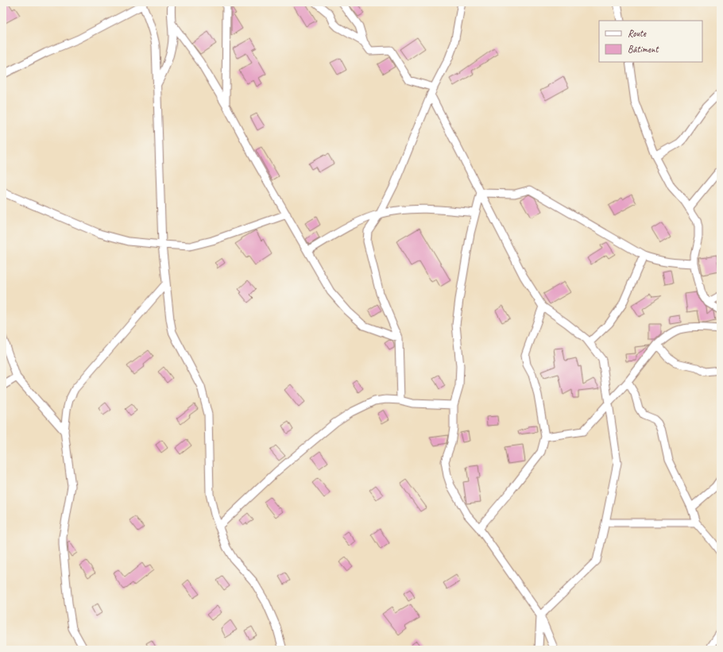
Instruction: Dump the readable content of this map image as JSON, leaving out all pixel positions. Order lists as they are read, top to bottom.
{
  "legend": ["Route", "Bâtiment"]
}
